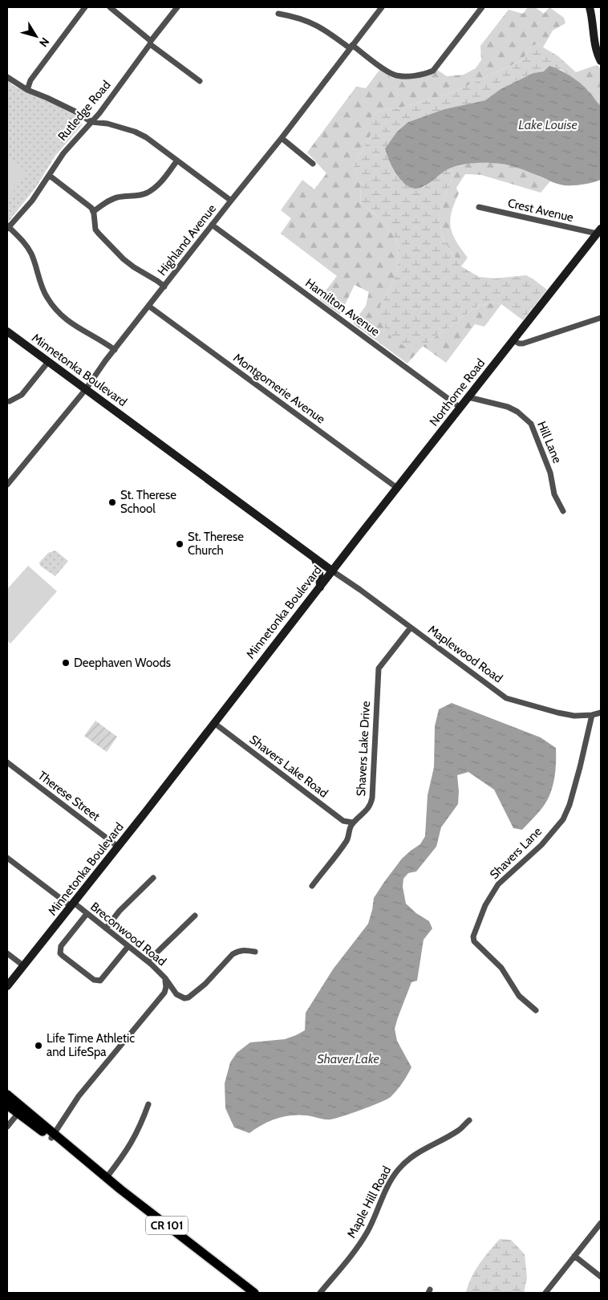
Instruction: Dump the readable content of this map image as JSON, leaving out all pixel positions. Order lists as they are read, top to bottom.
{
  "streets": {
    "main road": ["CR 101"],
    "street": [
      "Rutledge Road",
      "Crest Avenue",
      "Highland Avenue",
      "Hamilton Avenue",
      "Minnetonka Boulevard",
      "Montgomerie Avenue",
      "Northome Road",
      "Hill Lane",
      "Maplewood Road",
      "Shavers Lake Drive",
      "Shavers Lake Road",
      "Therese Street",
      "Shavers Lane",
      "Breconwood Road",
      "Maple Hill Road"
    ]
  },
  "crossings": [
    ["Crest Avenue", "Northome Road"],
    ["Highland Avenue", "Hamilton Avenue"],
    ["Highland Avenue", "Minnetonka Boulevard"],
    ["Highland Avenue", "Montgomerie Avenue"],
    ["Hamilton Avenue", "Northome Road"],
    ["Minnetonka Boulevard", "Northome Road"],
    ["Minnetonka Boulevard", "Maplewood Road"],
    ["Minnetonka Boulevard", "Shavers Lake Road"],
    ["Minnetonka Boulevard", "Therese Street"],
    ["Minnetonka Boulevard", "Breconwood Road"],
    ["Montgomerie Avenue", "Northome Road"],
    ["Northome Road", "Hill Lane"],
    ["Northome Road", "Maplewood Road"],
    ["Maplewood Road", "Shavers Lake Drive"],
    ["Maplewood Road", "Shavers Lane"],
    ["Shavers Lake Drive", "Shavers Lake Road"]
  ],
  "water": ["Lake Louise", "Shaver Lake"],
  "places": [
    "St. Therese School",
    "St. Therese Church",
    "Deephaven Woods",
    "Life Time Athletic and LifeSpa"
  ],
  "north": "bottom right"
}
